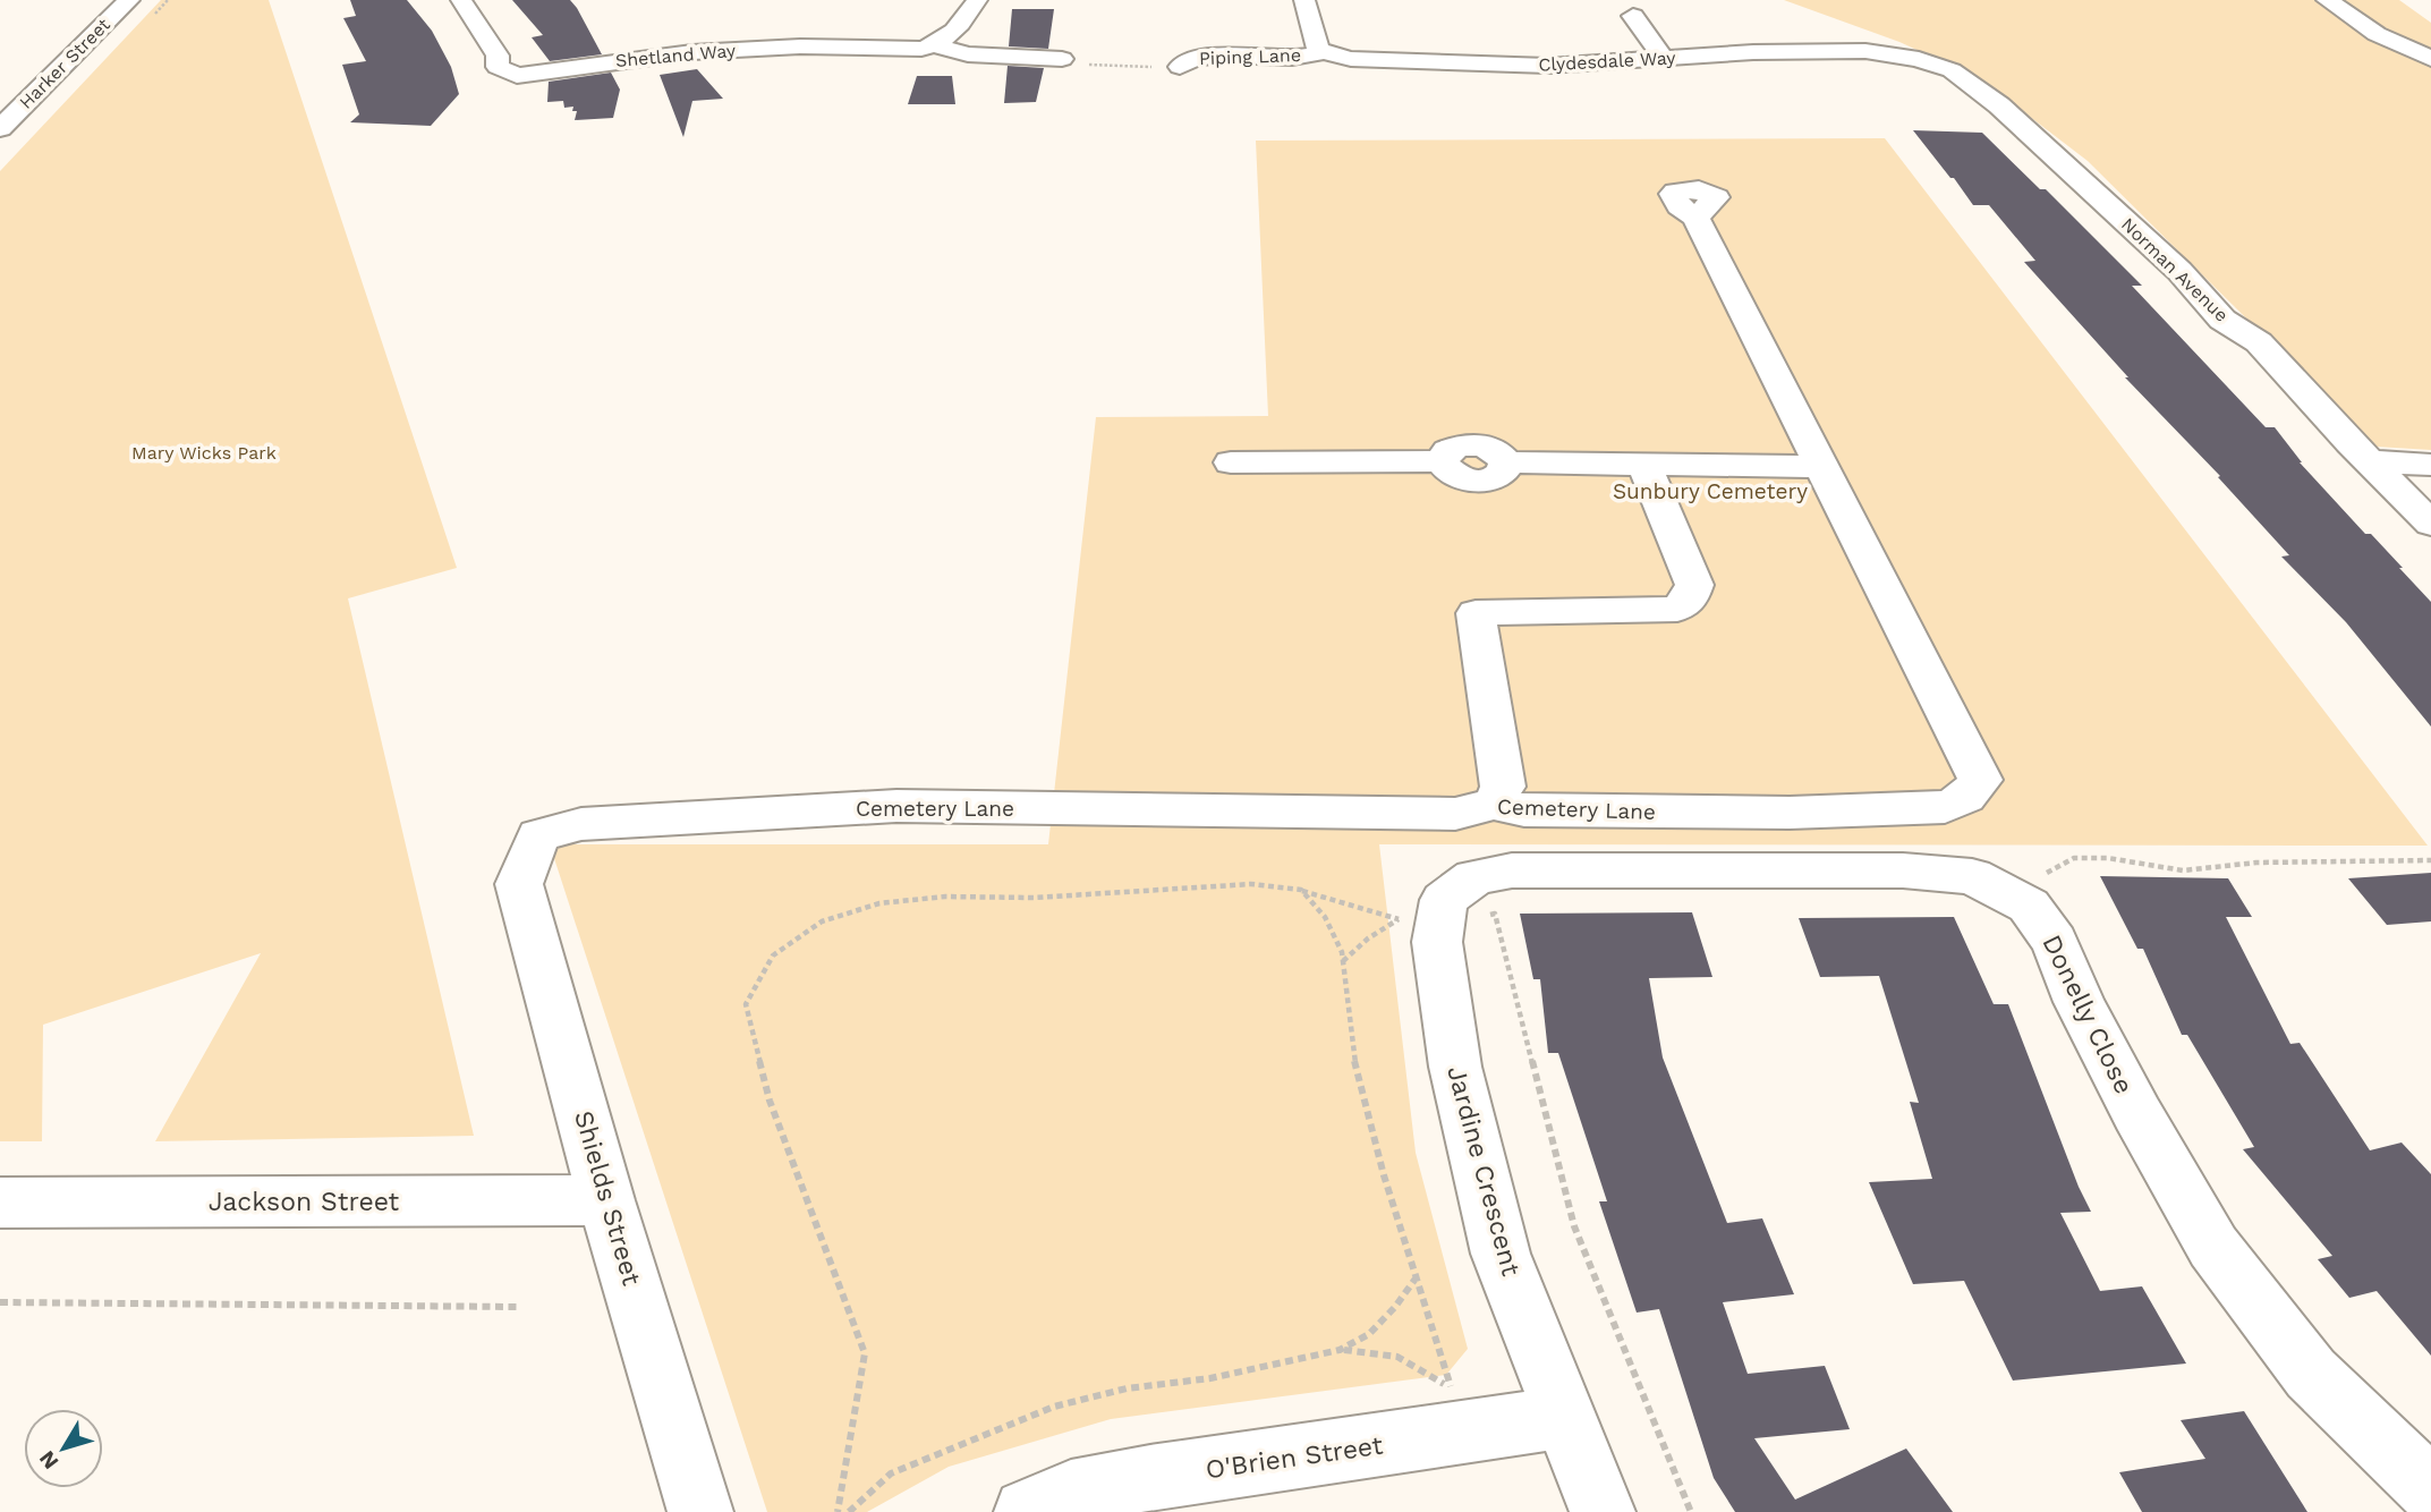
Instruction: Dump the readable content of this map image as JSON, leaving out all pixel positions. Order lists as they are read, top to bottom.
{
  "streets": {
    "street": [
      "Shetland Way",
      "Piping Lane",
      "Clydesdale Way",
      "Harker Street",
      "Norman Avenue",
      "Cemetery Lane",
      "Donelly Close",
      "Jardine Crescent",
      "Shields Street",
      "Jackson Street",
      "O'Brien Street"
    ]
  },
  "crossings": [
    ["Piping Lane", "Clydesdale Way"],
    ["Clydesdale Way", "Norman Avenue"],
    ["Cemetery Lane", "Shields Street"],
    ["Donelly Close", "Jardine Crescent"],
    ["Jardine Crescent", "O'Brien Street"],
    ["Shields Street", "Jackson Street"]
  ],
  "parks": ["Mary Wicks Park", "Sunbury Cemetery"],
  "north": "bottom left"
}
